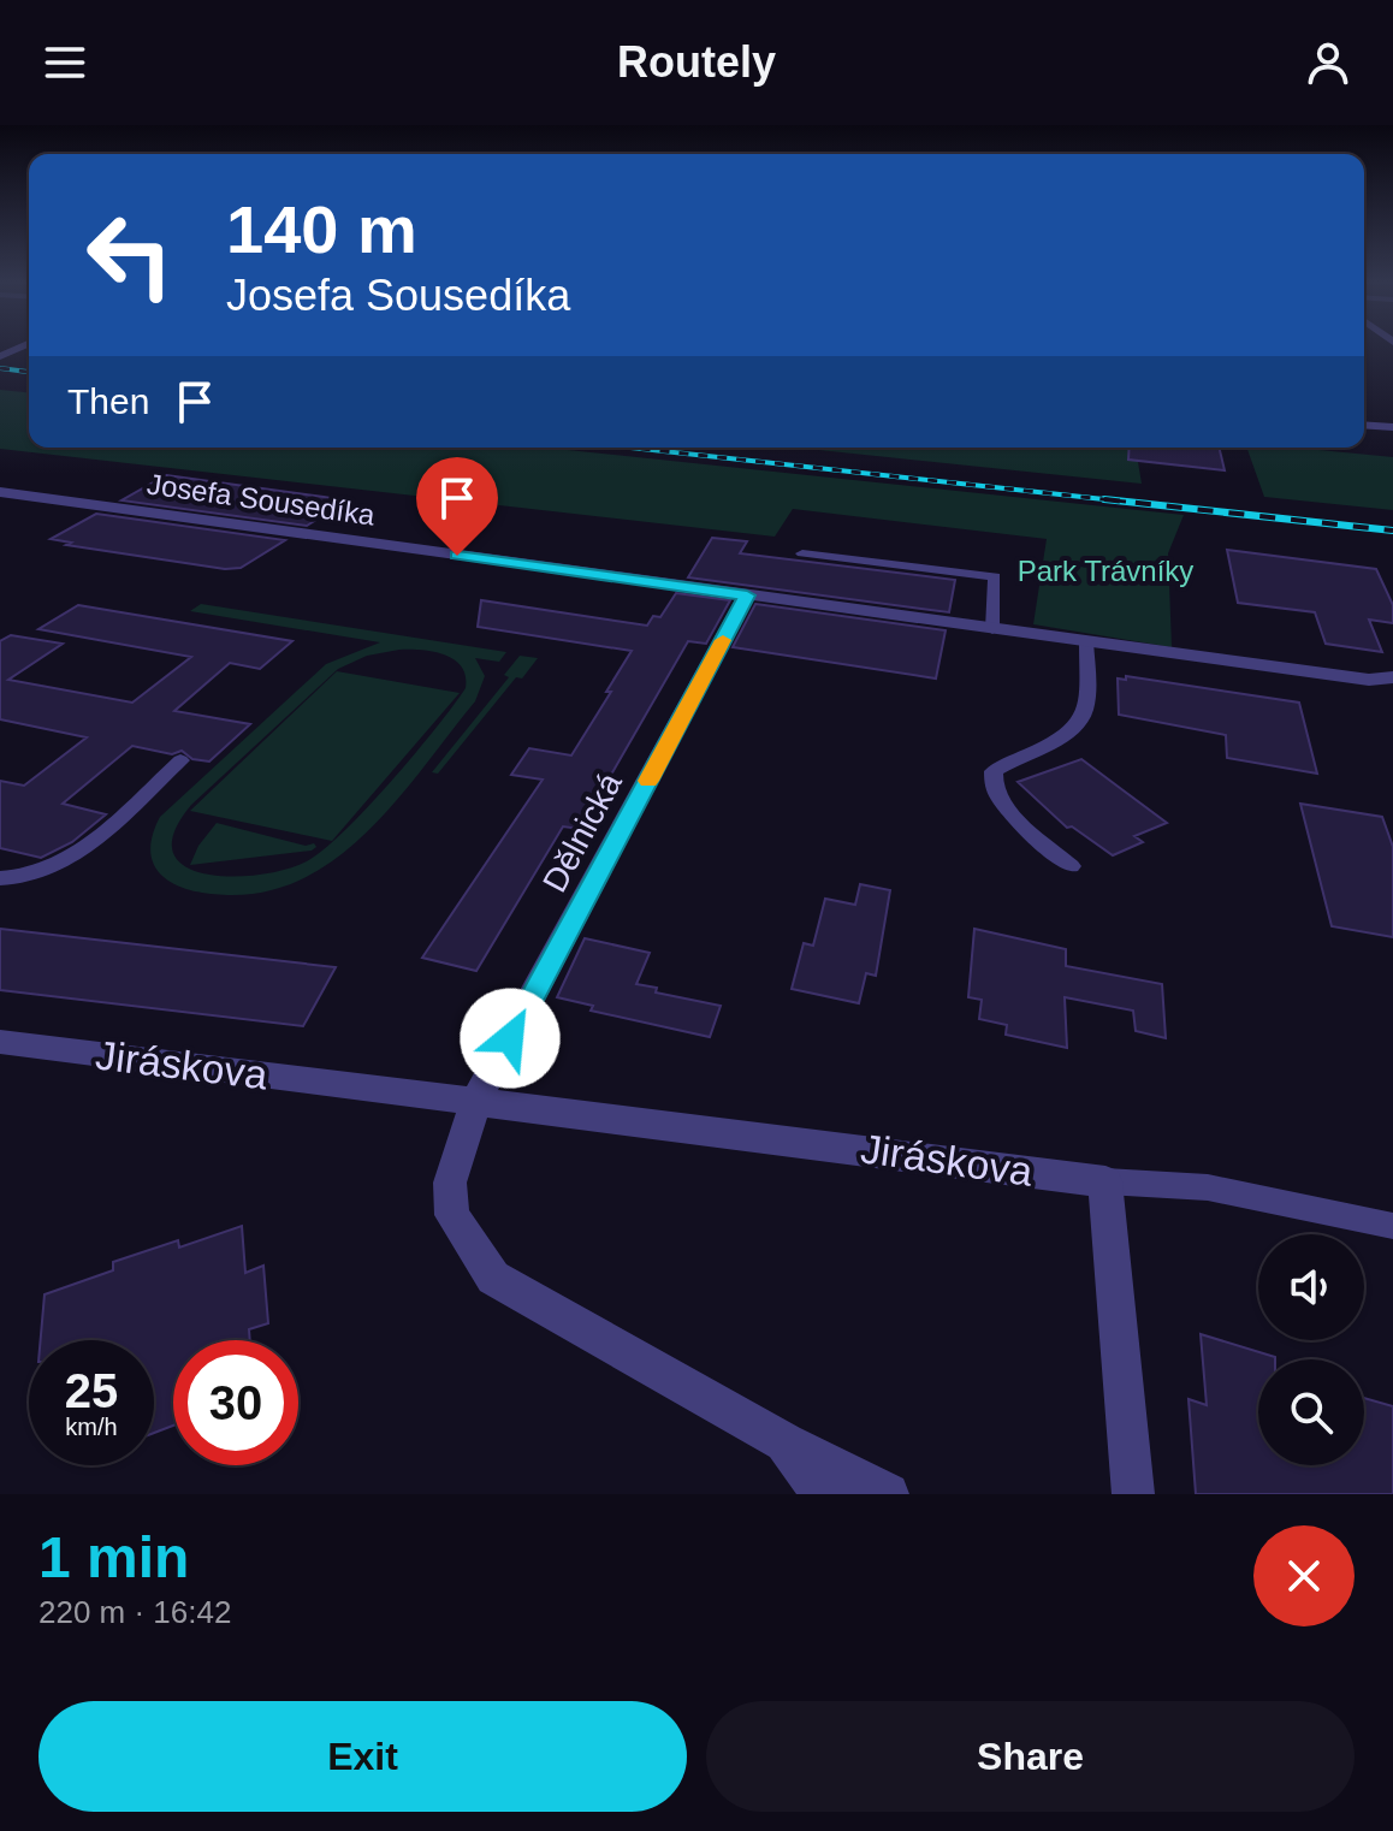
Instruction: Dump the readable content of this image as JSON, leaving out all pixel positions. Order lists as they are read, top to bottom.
{
  "streets": {
    "street": ["Josefa Sousedíka", "Dělnická", "Jiráskova"]
  },
  "crossings": [
    ["Josefa Sousedíka", "Dělnická"],
    ["Dělnická", "Jiráskova"]
  ],
  "parks": ["Park Trávníky"],
  "page": {
    "header": "Routely",
    "turn": ["140 m", "Josefa Sousedíka"],
    "then": "Then",
    "speed": "25 km/h",
    "limit": "30",
    "heading": ["1 min", "220 m · 16:42"],
    "buttons": ["Exit", "Share"]
  }
}
